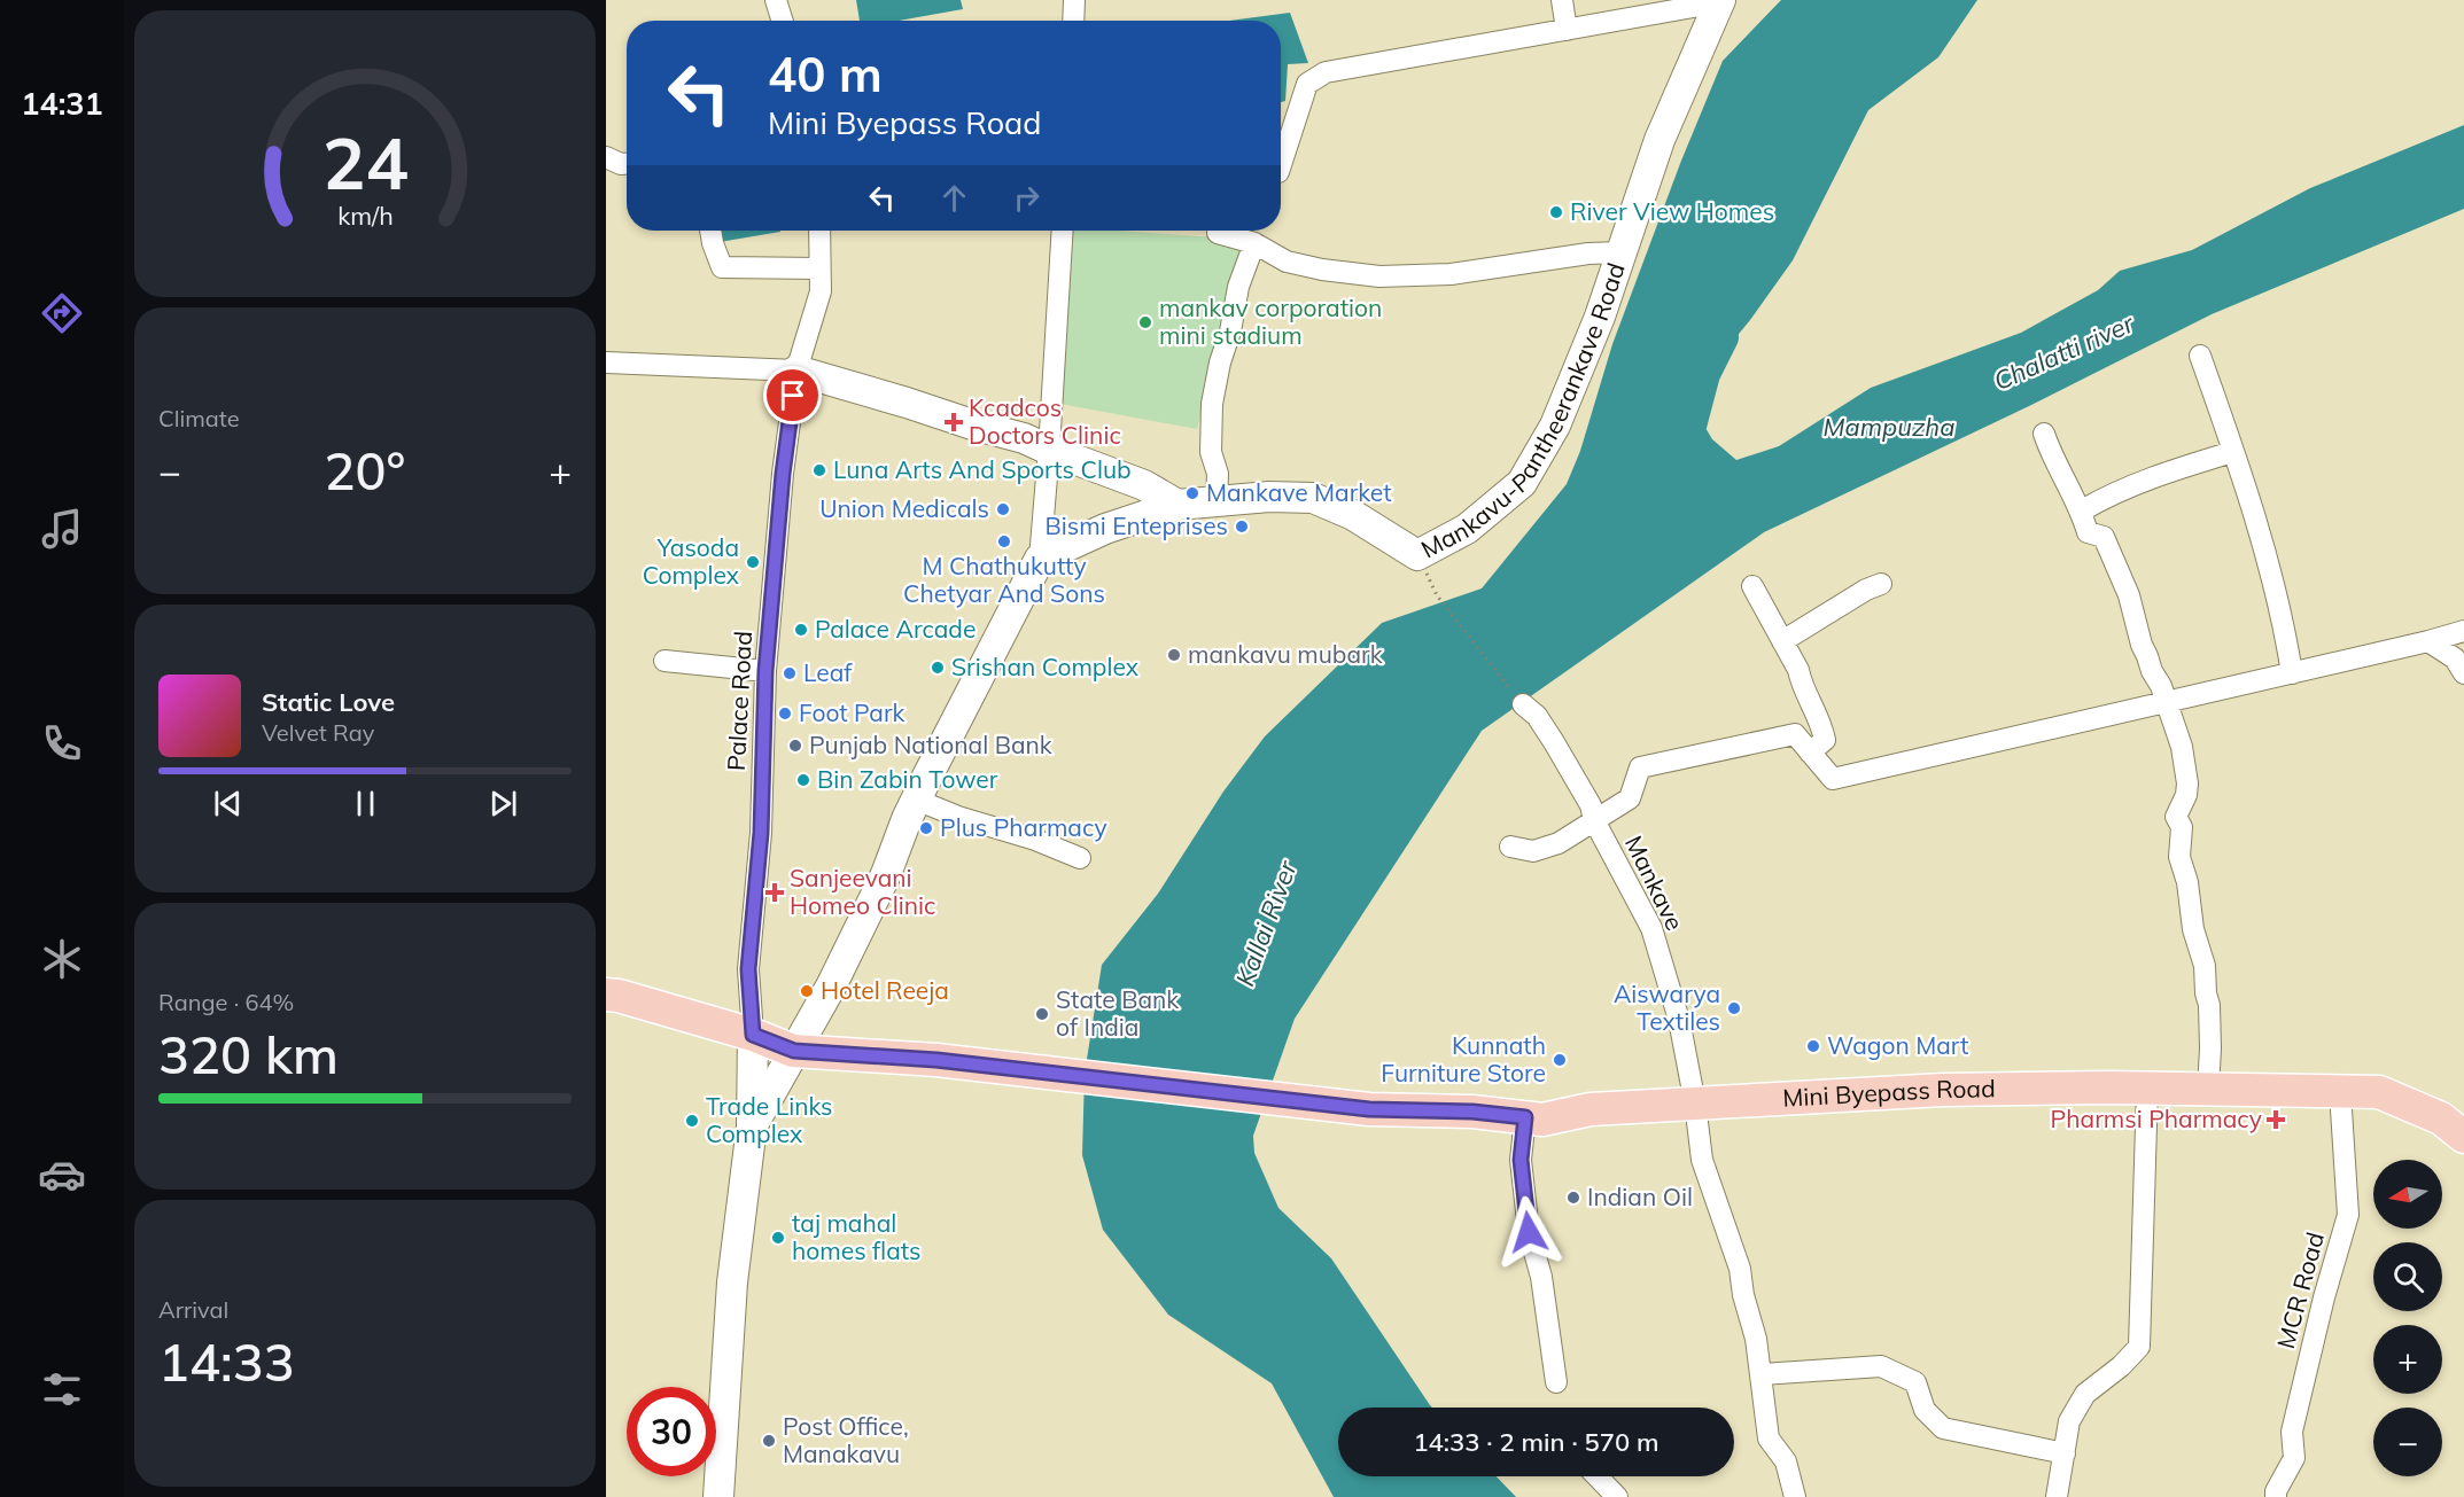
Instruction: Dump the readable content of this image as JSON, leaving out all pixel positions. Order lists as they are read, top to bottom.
{
  "streets": {
    "main road": ["Mankavu-Pantheerankave Road", "Mini Byepass Road"],
    "street": ["Palace Road", "Mankave", "MCR Road"]
  },
  "crossings": [
    ["Mankave", "Mini Byepass Road"],
    ["Mini Byepass Road", "MCR Road"]
  ],
  "water": ["Chalatti river", "Mampuzha", "Kallai River"],
  "places": {
    "other": [
      "River View Homes",
      "mankav corporation mini stadium",
      "Luna Arts And Sports Club",
      "Mankave Market",
      "Union Medicals",
      "Bismi Enteprises",
      "M Chathukutty Chetyar And Sons",
      "Yasoda Complex",
      "Palace Arcade",
      "mankavu mubark",
      "Srishan Complex",
      "Leaf",
      "Foot Park",
      "Punjab National Bank",
      "Bin Zabin Tower",
      "Plus Pharmacy",
      "Hotel Reeja",
      "Aiswarya Textiles",
      "State Bank of India",
      "Wagon Mart",
      "Kunnath Furniture Store",
      "Trade Links Complex",
      "Indian Oil",
      "taj mahal homes flats",
      "Post Office, Manakavu"
    ],
    "health": ["Kcadcos Doctors Clinic", "Sanjeevani Homeo Clinic", "Pharmsi Pharmacy"]
  },
  "north": "left",
  "page": {
    "tabs": "14:31",
    "turn": ["40 m", "Mini Byepass Road"],
    "tile": [
      "Climate",
      ["Range · 64%", "320 km"],
      ["Arrival", "14:33"]
    ],
    "heat": ["−", "20°", "+"],
    "song": ["Static Love", "Velvet Ray"],
    "map_buttons": ["+", "−"],
    "limit": "30",
    "trip": "14:33 · 2 min · 570 m",
    "gauge": ["24", "km/h"]
  }
}
